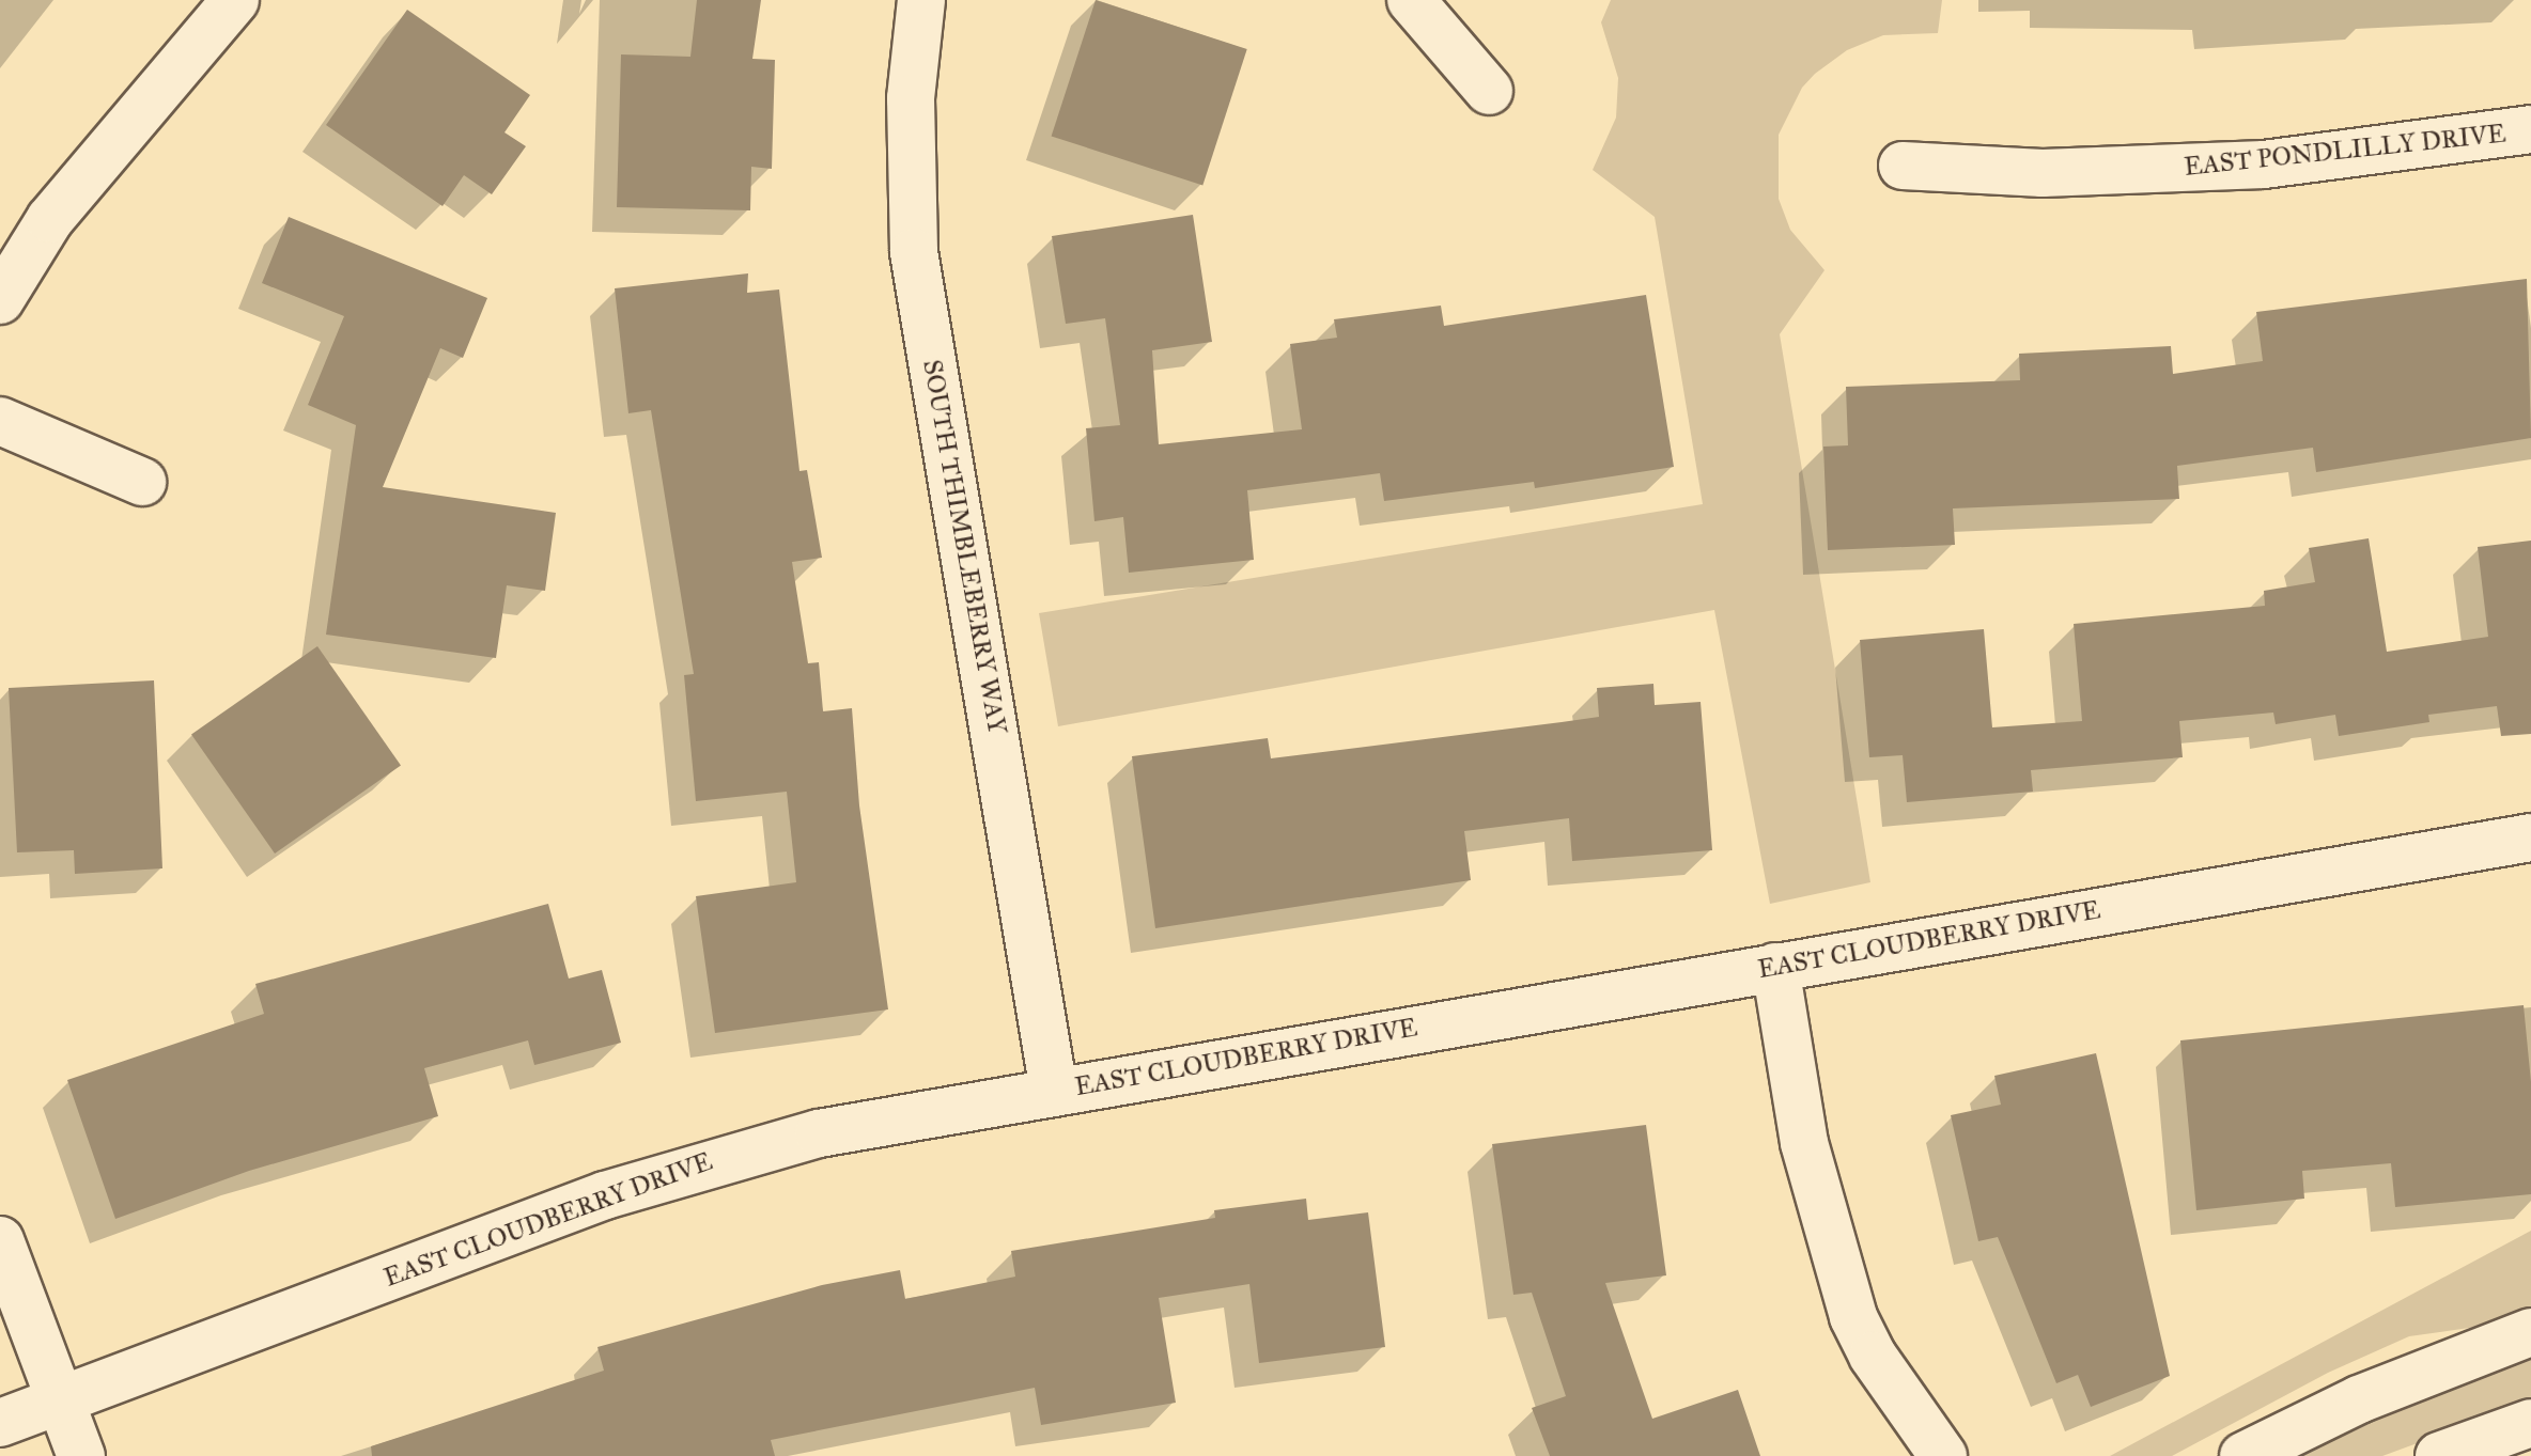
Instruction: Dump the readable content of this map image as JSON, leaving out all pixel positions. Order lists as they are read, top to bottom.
{
  "streets": {
    "street": ["EAST PONDLILLY DRIVE", "SOUTH THIMBLEBERRY WAY", "EAST CLOUDBERRY DRIVE"]
  },
  "crossings": [
    ["SOUTH THIMBLEBERRY WAY", "EAST CLOUDBERRY DRIVE"]
  ]
}
